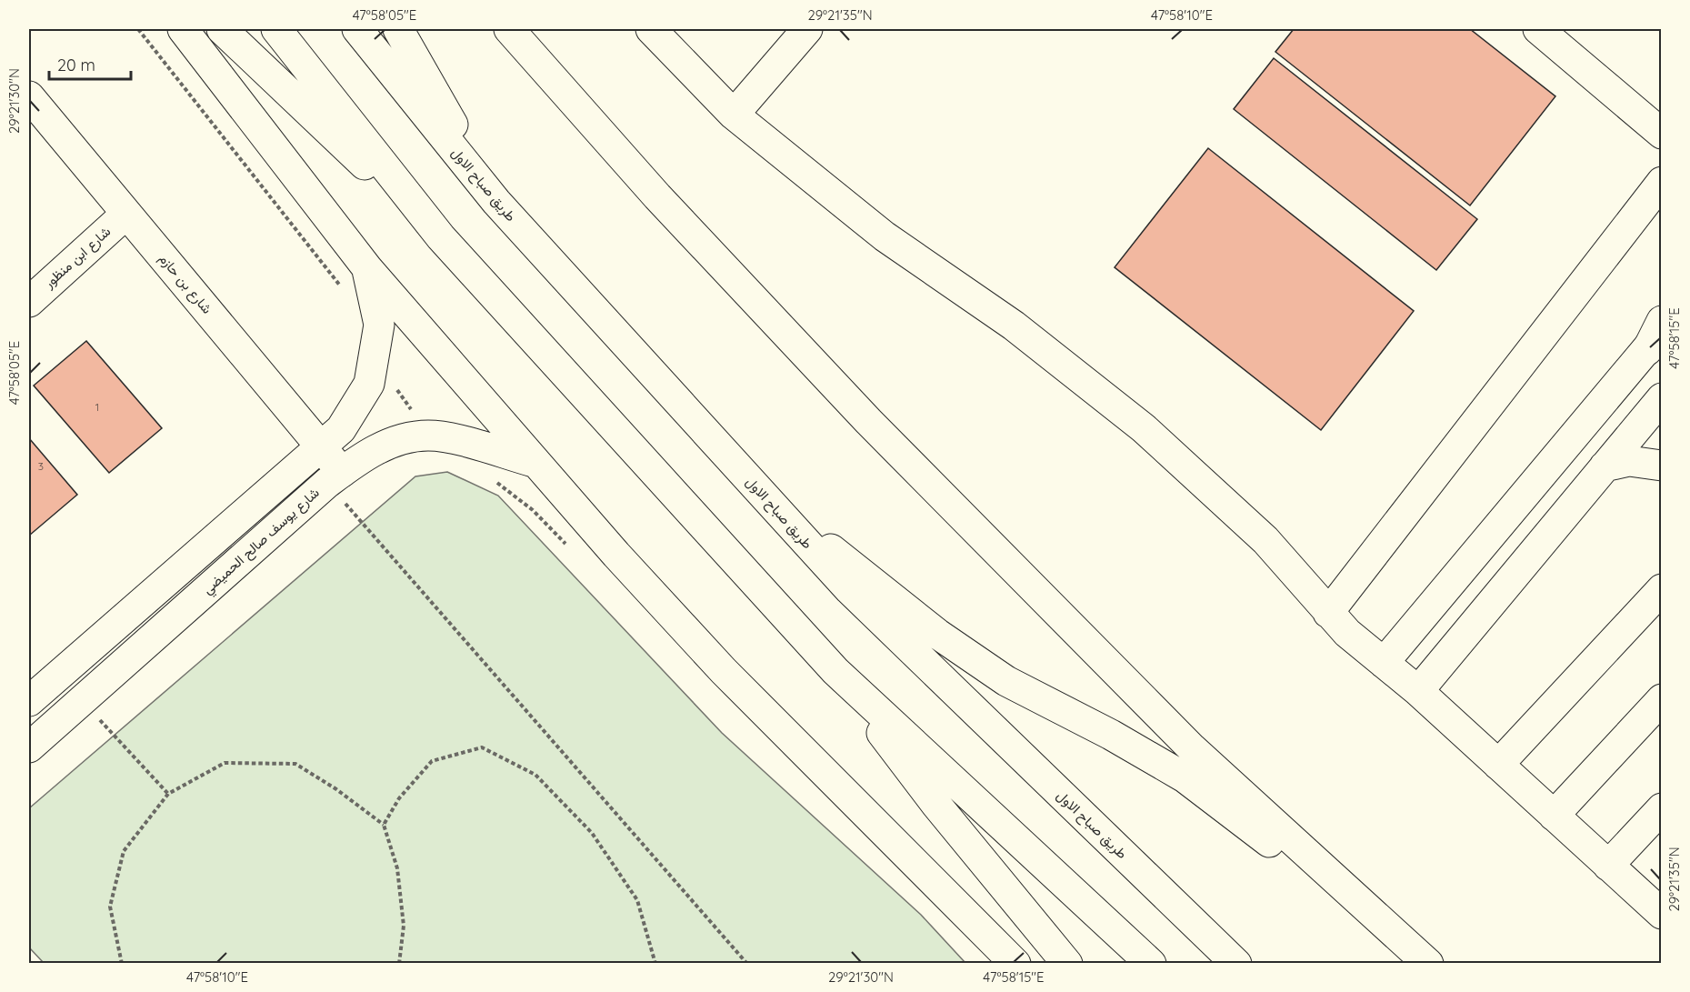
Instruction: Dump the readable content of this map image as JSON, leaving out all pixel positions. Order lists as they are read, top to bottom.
{
  "streets": {
    "main road": [
      "طريق صباح الاول",
      "شارع ابن منظور",
      "شارع بن حازم",
      "شارع يوسف صالح الحميضي"
    ]
  },
  "crossings": [
    ["شارع ابن منظور", "شارع بن حازم"],
    ["شارع بن حازم", "شارع يوسف صالح الحميضي"]
  ],
  "house_numbers": ["1", "3"],
  "scale_bar": "20 m",
  "coordinates": [
    "47°58'05\"E",
    "29°21'35\"N",
    "47°58'10\"E",
    "29°21'30\"N",
    "47°58'15\"E"
  ]
}
